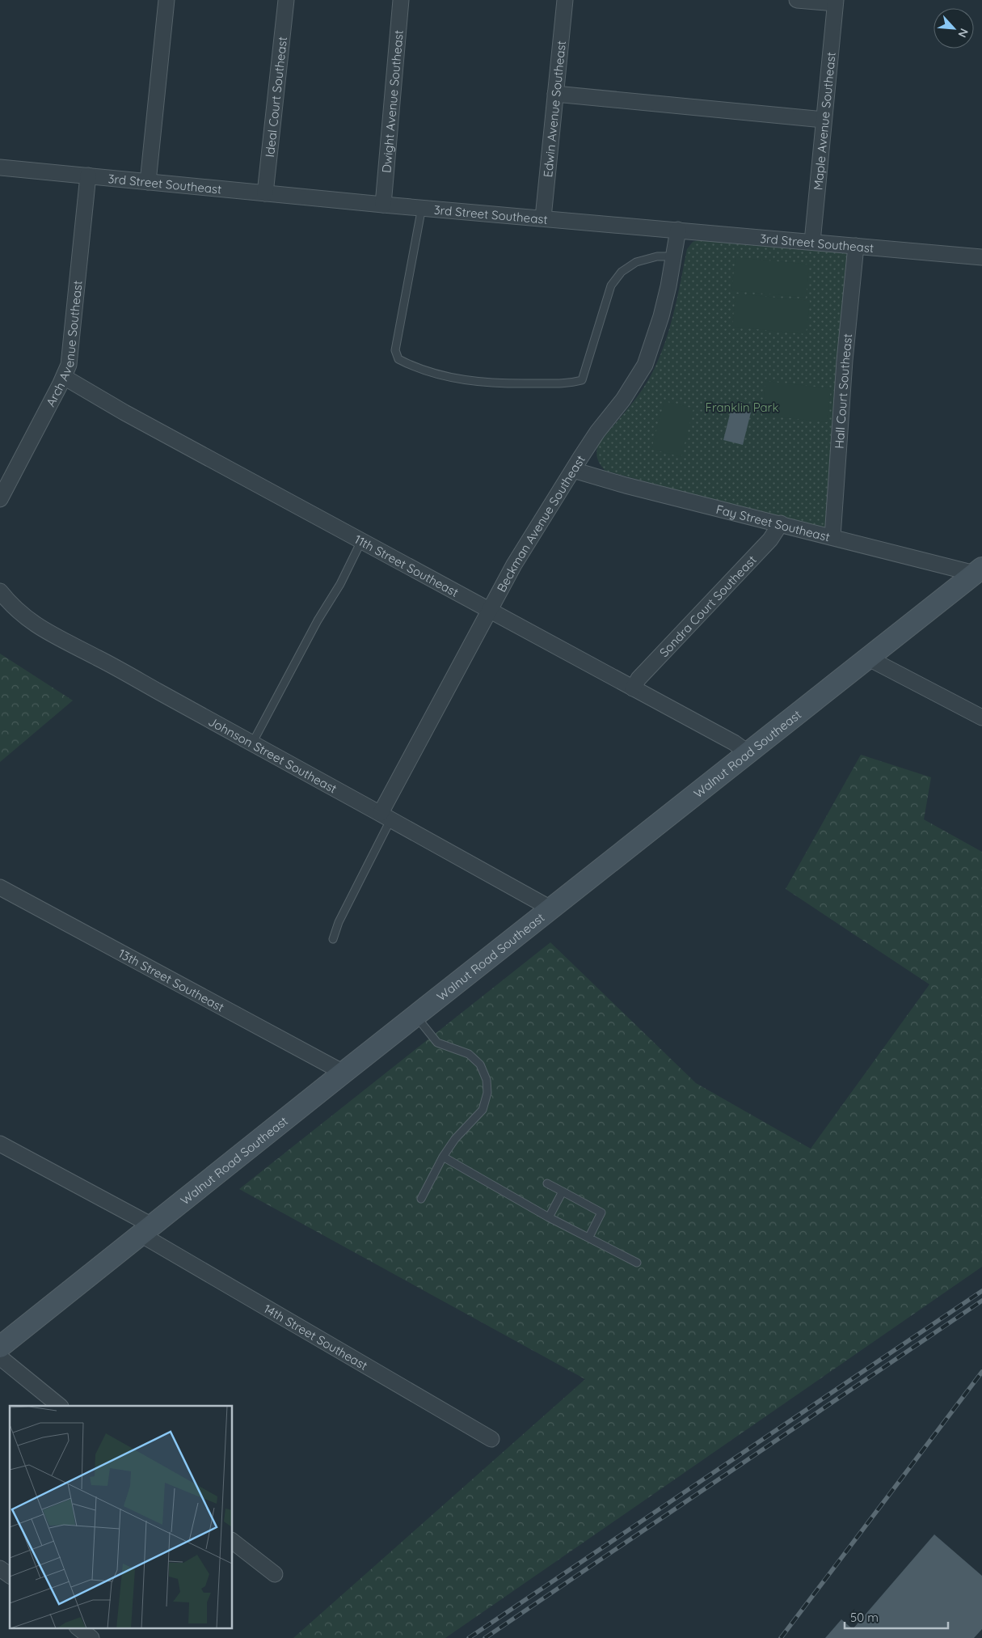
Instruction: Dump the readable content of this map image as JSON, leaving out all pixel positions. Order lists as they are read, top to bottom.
{
  "streets": {
    "main road": ["Walnut Road Southeast"],
    "street": [
      "Ideal Court Southeast",
      "Dwight Avenue Southeast",
      "Edwin Avenue Southeast",
      "Maple Avenue Southeast",
      "3rd Street Southeast",
      "Arch Avenue Southeast",
      "Hall Court Southeast",
      "Fay Street Southeast",
      "Beckman Avenue Southeast",
      "11th Street Southeast",
      "Sondra Court Southeast",
      "Johnson Street Southeast",
      "13th Street Southeast",
      "14th Street Southeast"
    ]
  },
  "crossings": [
    ["Ideal Court Southeast", "3rd Street Southeast"],
    ["Dwight Avenue Southeast", "3rd Street Southeast"],
    ["Edwin Avenue Southeast", "3rd Street Southeast"],
    ["Maple Avenue Southeast", "3rd Street Southeast"],
    ["3rd Street Southeast", "Arch Avenue Southeast"],
    ["3rd Street Southeast", "Hall Court Southeast"],
    ["3rd Street Southeast", "Beckman Avenue Southeast"],
    ["Arch Avenue Southeast", "11th Street Southeast"],
    ["Hall Court Southeast", "Fay Street Southeast"],
    ["Fay Street Southeast", "Beckman Avenue Southeast"],
    ["Fay Street Southeast", "Sondra Court Southeast"],
    ["Fay Street Southeast", "Walnut Road Southeast"],
    ["Beckman Avenue Southeast", "11th Street Southeast"],
    ["Beckman Avenue Southeast", "Johnson Street Southeast"],
    ["11th Street Southeast", "Sondra Court Southeast"],
    ["11th Street Southeast", "Walnut Road Southeast"],
    ["Johnson Street Southeast", "Walnut Road Southeast"],
    ["Walnut Road Southeast", "13th Street Southeast"],
    ["Walnut Road Southeast", "14th Street Southeast"]
  ],
  "parks": ["Franklin Park"],
  "scale_bar": "50 m",
  "north": "bottom right"
}
